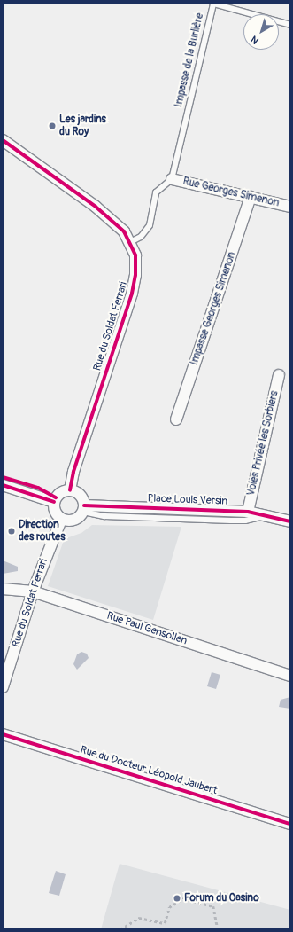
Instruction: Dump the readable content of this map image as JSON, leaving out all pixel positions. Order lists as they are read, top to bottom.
{
  "streets": {
    "street": [
      "Rue Georges Simenon",
      "Impasse Georges Simenon",
      "Rue du Soldat Ferrari",
      "Voies Privée les Sorbiers",
      "Place Louis Versin",
      "Rue Paul Gensollen",
      "Rue du Docteur Léopold Jaubert"
    ],
    "lane": ["Impasse de la Burlière"]
  },
  "crossings": [
    ["Impasse de la Burlière", "Rue Georges Simenon"],
    ["Rue Georges Simenon", "Impasse Georges Simenon"],
    ["Rue du Soldat Ferrari", "Place Louis Versin"],
    ["Rue du Soldat Ferrari", "Rue Paul Gensollen"],
    ["Voies Privée les Sorbiers", "Place Louis Versin"]
  ],
  "places": ["Les jardins du Roy", "Direction des routes", "Forum du Casino"],
  "north": "bottom left"
}
